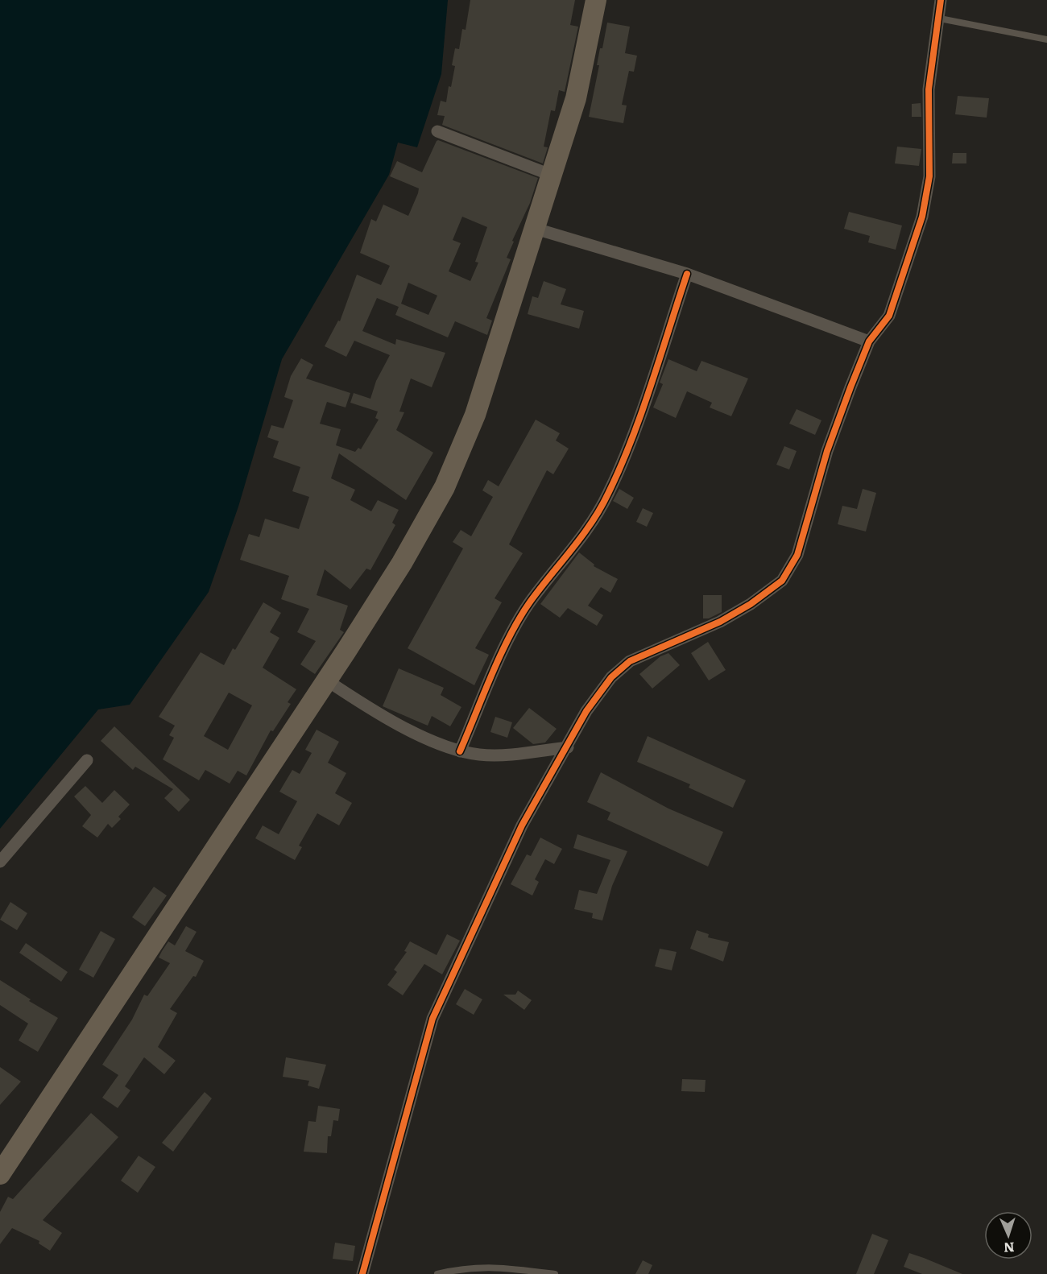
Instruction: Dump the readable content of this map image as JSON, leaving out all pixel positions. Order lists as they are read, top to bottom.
{
  "north": "bottom"
}
